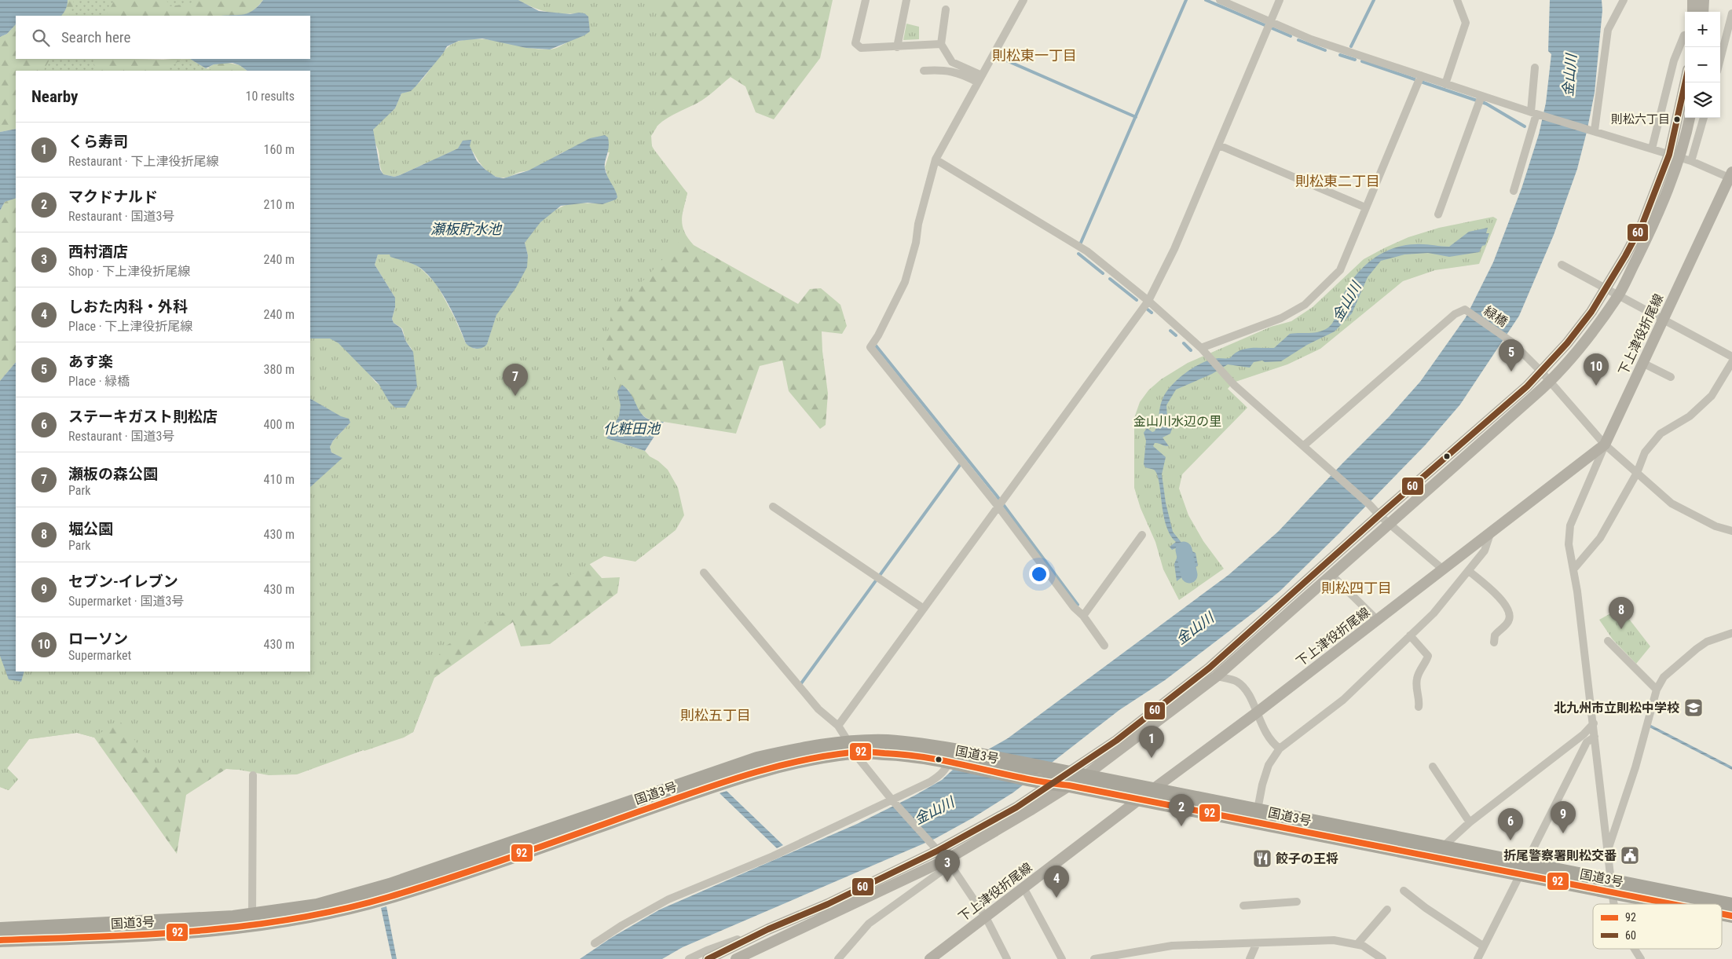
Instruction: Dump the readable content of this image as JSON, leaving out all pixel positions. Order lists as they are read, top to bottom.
{
  "streets": {
    "highway": ["国道3号"],
    "street": ["緑橋", "下上津役折尾線"]
  },
  "crossings": [
    ["緑橋", "下上津役折尾線"],
    ["下上津役折尾線", "国道3号"]
  ],
  "districts": [
    "則松東一丁目",
    "則松東二丁目",
    "則松四丁目",
    "則松五丁目"
  ],
  "water": ["金山川", "瀬板貯水池", "化粧田池"],
  "parks": ["金山川水辺の里"],
  "places": {
    "other": ["則松六丁目"],
    "school or university": ["北九州市立則松中学校"],
    "public building": ["折尾警察署則松交番"],
    "restaurant": ["餃子の王将"]
  },
  "lines": ["transit line 60", "transit line 92"],
  "legend": ["92", "60"],
  "page": {
    "map_buttons": ["+", "−"],
    "search": "Search here",
    "heading": ["Nearby", "10 results"],
    "list": [
      {
        "mark": "1",
        "name": "くら寿司",
        "note": "Restaurant · 下上津役折尾線",
        "value": "160 m"
      },
      {
        "mark": "2",
        "name": "マクドナルド",
        "note": "Restaurant · 国道3号",
        "value": "210 m"
      },
      {
        "mark": "3",
        "name": "西村酒店",
        "note": "Shop · 下上津役折尾線",
        "value": "240 m"
      },
      {
        "mark": "4",
        "name": "しおた内科・外科",
        "note": "Place · 下上津役折尾線",
        "value": "240 m"
      },
      {
        "mark": "5",
        "name": "あす楽",
        "note": "Place · 緑橋",
        "value": "380 m"
      },
      {
        "mark": "6",
        "name": "ステーキガスト則松店",
        "note": "Restaurant · 国道3号",
        "value": "400 m"
      },
      {
        "mark": "7",
        "name": "瀬板の森公園",
        "note": "Park",
        "value": "410 m"
      },
      {
        "mark": "8",
        "name": "堀公園",
        "note": "Park",
        "value": "430 m"
      },
      {
        "mark": "9",
        "name": "セブン-イレブン",
        "note": "Supermarket · 国道3号",
        "value": "430 m"
      },
      {
        "mark": "10",
        "name": "ローソン",
        "note": "Supermarket",
        "value": "430 m"
      }
    ],
    "pins": [
      "5",
      "10",
      "7",
      "8",
      "1",
      "2",
      "9",
      "6",
      "3",
      "4"
    ]
  }
}
